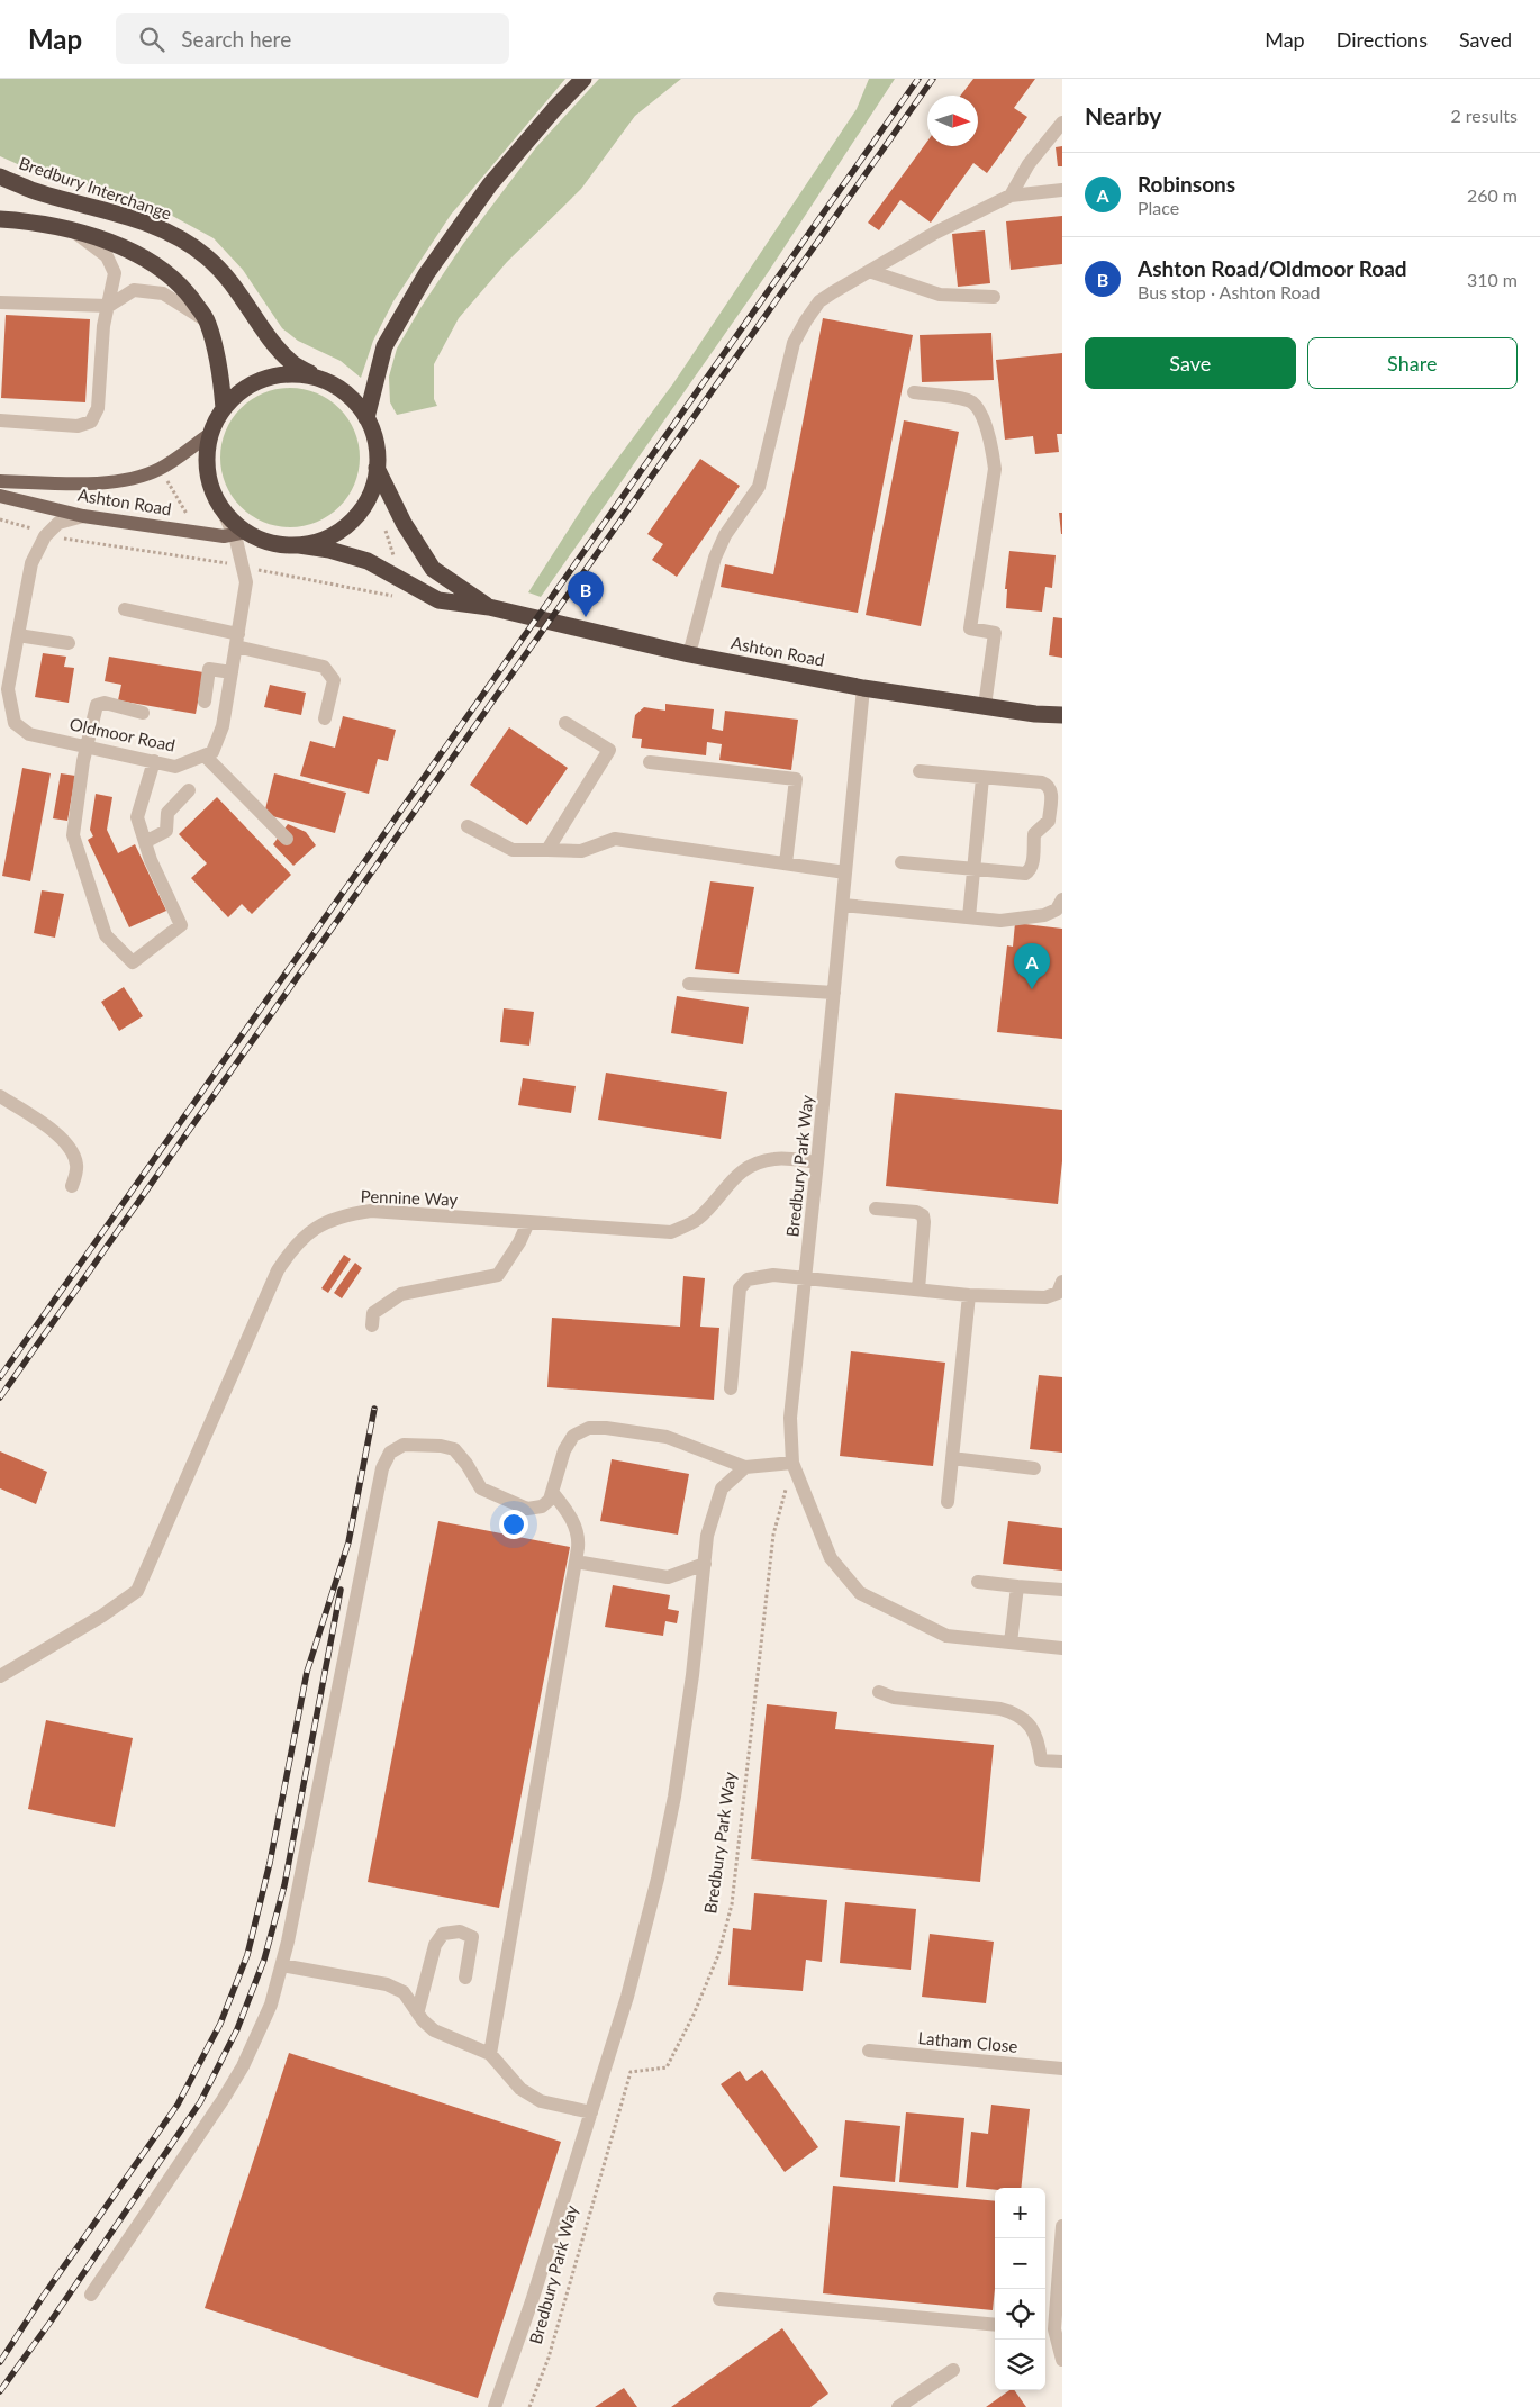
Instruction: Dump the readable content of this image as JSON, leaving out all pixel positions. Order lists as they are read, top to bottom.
{
  "streets": {
    "highway": ["Bredbury Interchange", "Ashton Road"],
    "street": [
      "Oldmoor Road",
      "Bredbury Park Way",
      "Pennine Way",
      "Latham Close"
    ]
  },
  "crossings": [
    ["Bredbury Interchange", "Ashton Road"],
    ["Ashton Road", "Oldmoor Road"],
    ["Ashton Road", "Bredbury Park Way"],
    ["Bredbury Park Way", "Pennine Way"]
  ],
  "north": "right",
  "page": {
    "header": "Map",
    "search": "Search here",
    "nav": ["Map", "Directions", "Saved"],
    "heading": ["Nearby", "2 results"],
    "list": [
      {
        "mark": "A",
        "name": "Robinsons",
        "note": "Place",
        "value": "260 m"
      },
      {
        "mark": "B",
        "name": "Ashton Road/Oldmoor Road",
        "note": "Bus stop · Ashton Road",
        "value": "310 m"
      }
    ],
    "buttons": ["Save", "Share"],
    "pins": ["B", "A"],
    "map_buttons": ["+", "−"]
  }
}
